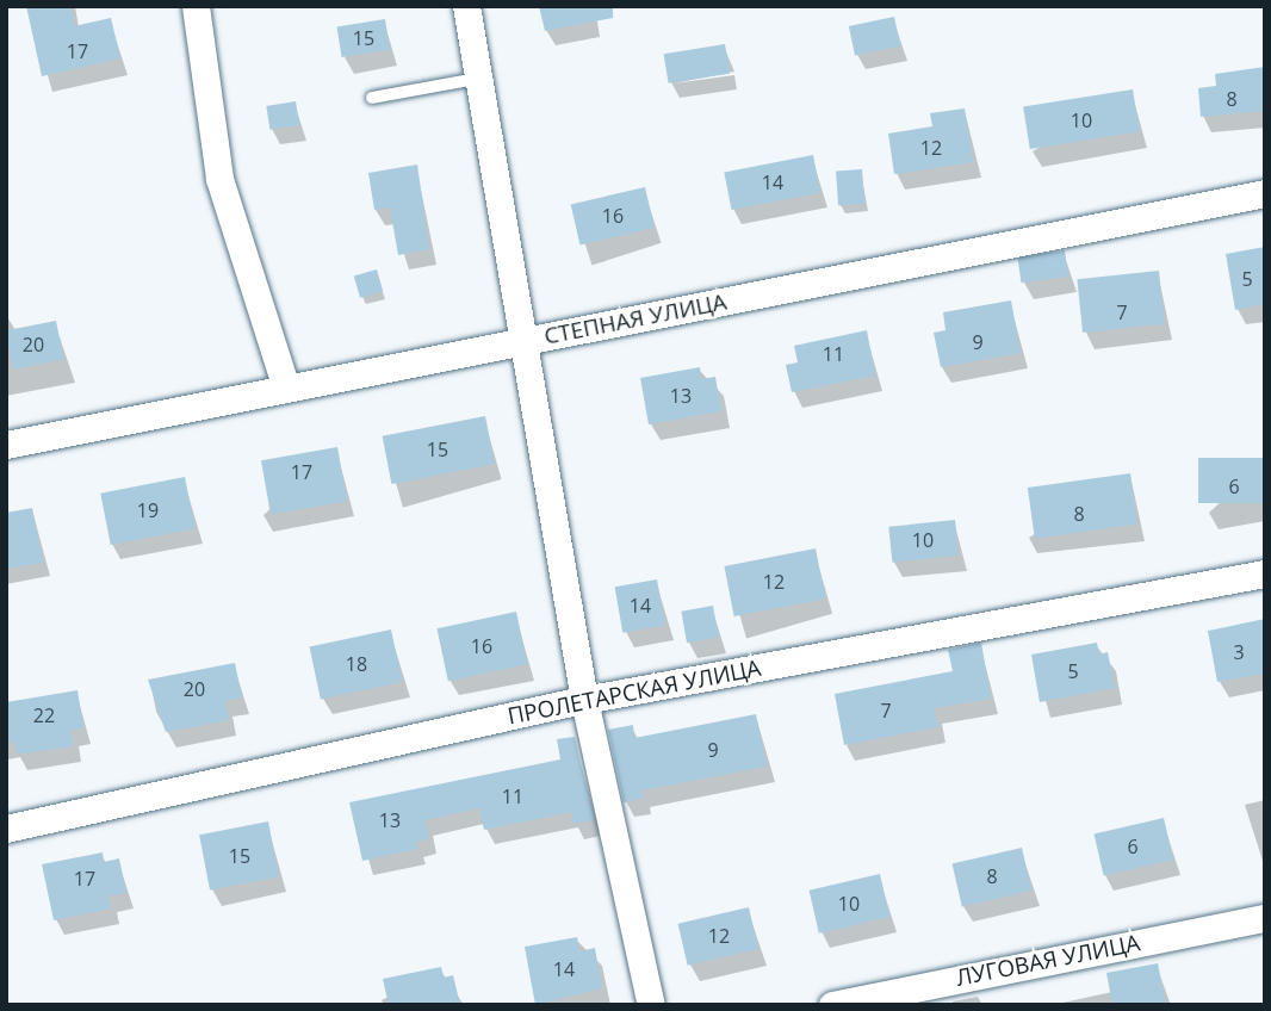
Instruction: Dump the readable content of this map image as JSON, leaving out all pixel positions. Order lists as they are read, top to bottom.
{
  "streets": {
    "street": ["СТЕПНАЯ УЛИЦА", "ПРОЛЕТАРСКАЯ УЛИЦА", "ЛУГОВАЯ УЛИЦА"]
  },
  "house_numbers": [
    "15",
    "17",
    "8",
    "10",
    "12",
    "14",
    "16",
    "5",
    "7",
    "9",
    "20",
    "11",
    "13",
    "15",
    "17",
    "6",
    "19",
    "8",
    "10",
    "12",
    "14",
    "16",
    "3",
    "18",
    "5",
    "20",
    "7",
    "22",
    "9",
    "11",
    "13",
    "6",
    "15",
    "8",
    "17",
    "10",
    "12",
    "14"
  ]
}
